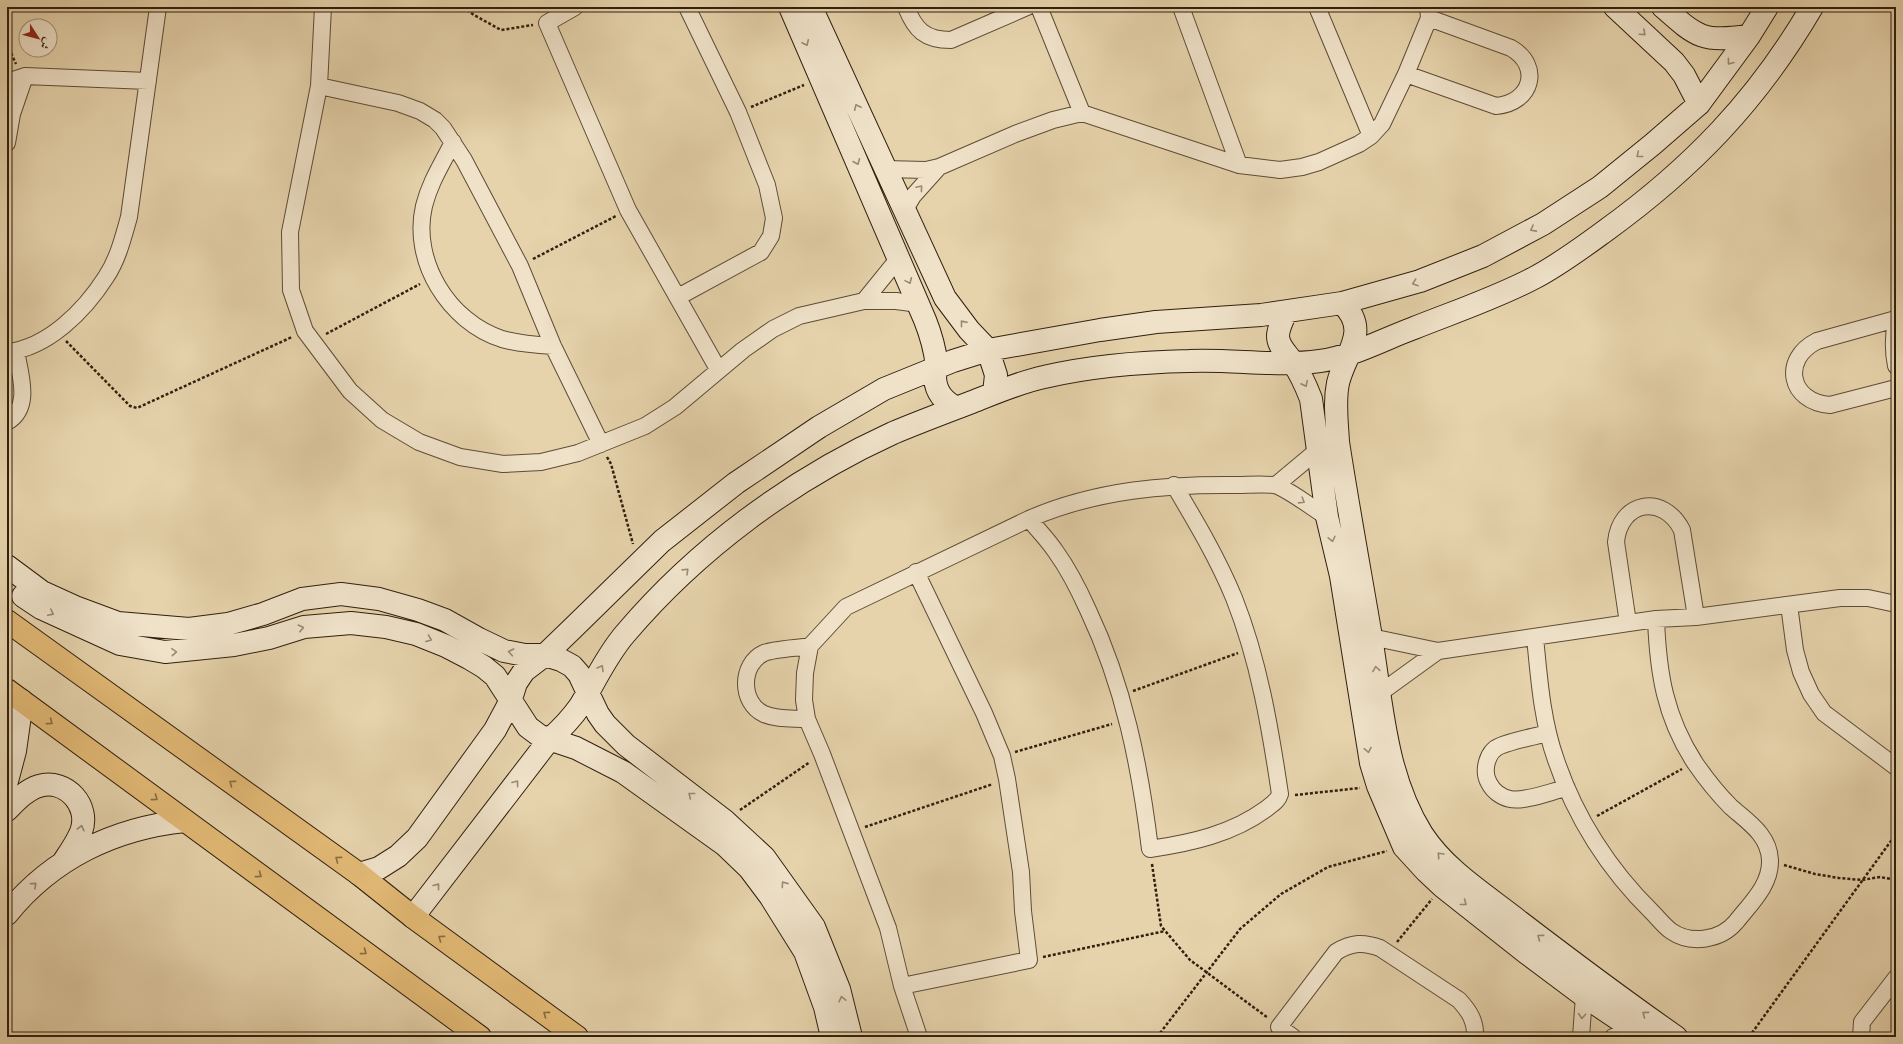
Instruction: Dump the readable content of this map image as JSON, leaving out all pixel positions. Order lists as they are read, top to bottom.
{
  "north": "bottom right"
}
